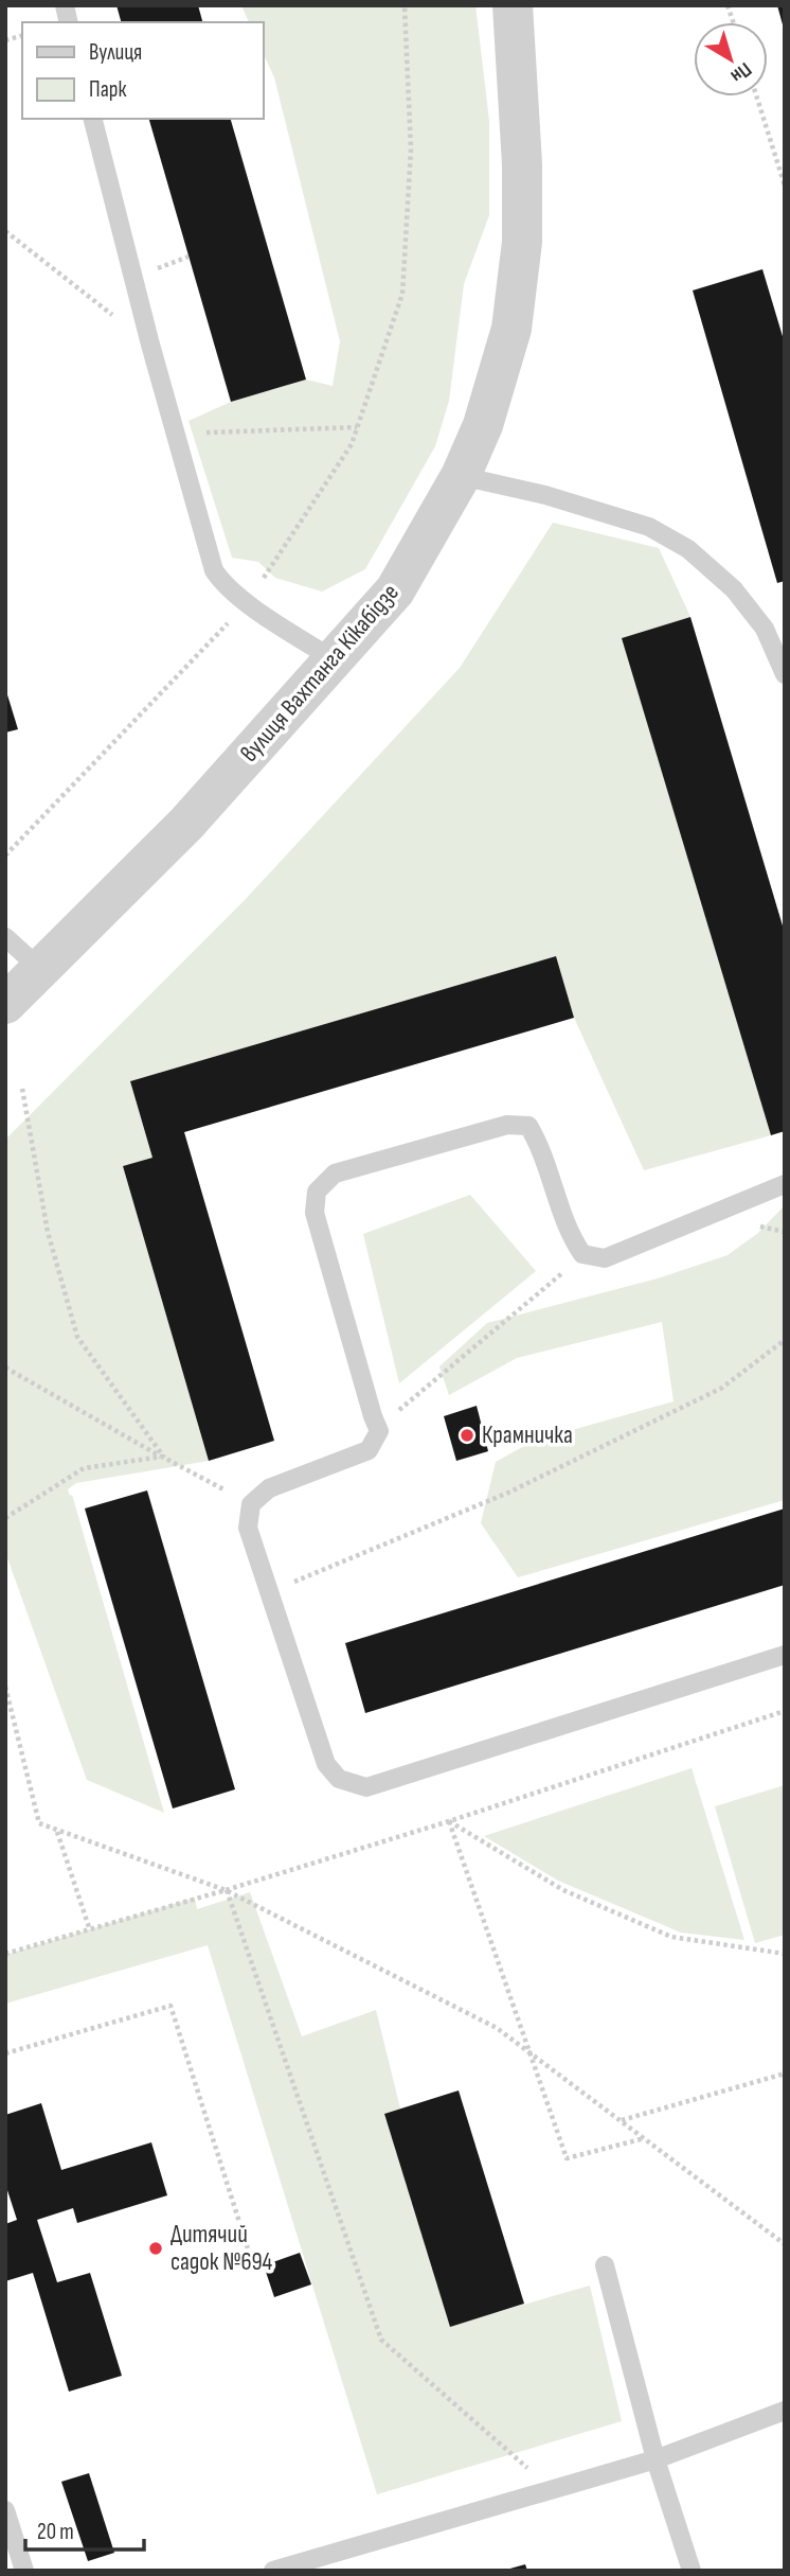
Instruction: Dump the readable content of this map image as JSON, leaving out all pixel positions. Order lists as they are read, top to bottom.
{
  "streets": {
    "street": ["вулиця Вахтанга Кікабідзе"]
  },
  "places": ["Крамничка", "Дитячий садок №694"],
  "legend": ["Вулиця", "Парк"],
  "scale_bar": "20 m",
  "north": "bottom right"
}
